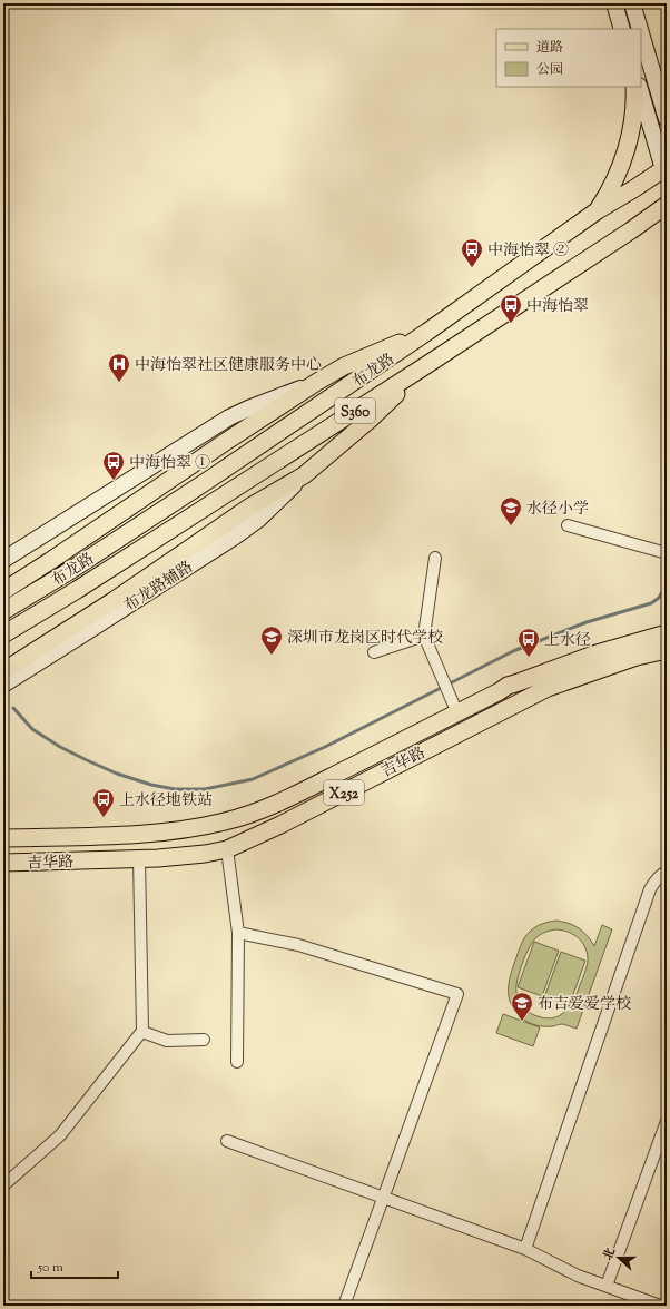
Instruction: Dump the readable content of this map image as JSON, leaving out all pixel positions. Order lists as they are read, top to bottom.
{
  "streets": {
    "main road": [
      "布龙路",
      "S360",
      "布龙路辅路",
      "吉华路",
      "X252"
    ]
  },
  "places": {
    "bus stop": [
      "中海怡翠 ②",
      "中海怡翠",
      "中海怡翠 ①",
      "上水径",
      "上水径地铁站"
    ],
    "hospital": ["中海怡翠社区健康服务中心"],
    "school or university": ["水径小学", "深圳市龙岗区时代学校", "布吉爱爱学校"]
  },
  "legend": ["道路", "公园"],
  "scale_bar": "50 m",
  "north": "left"
}
